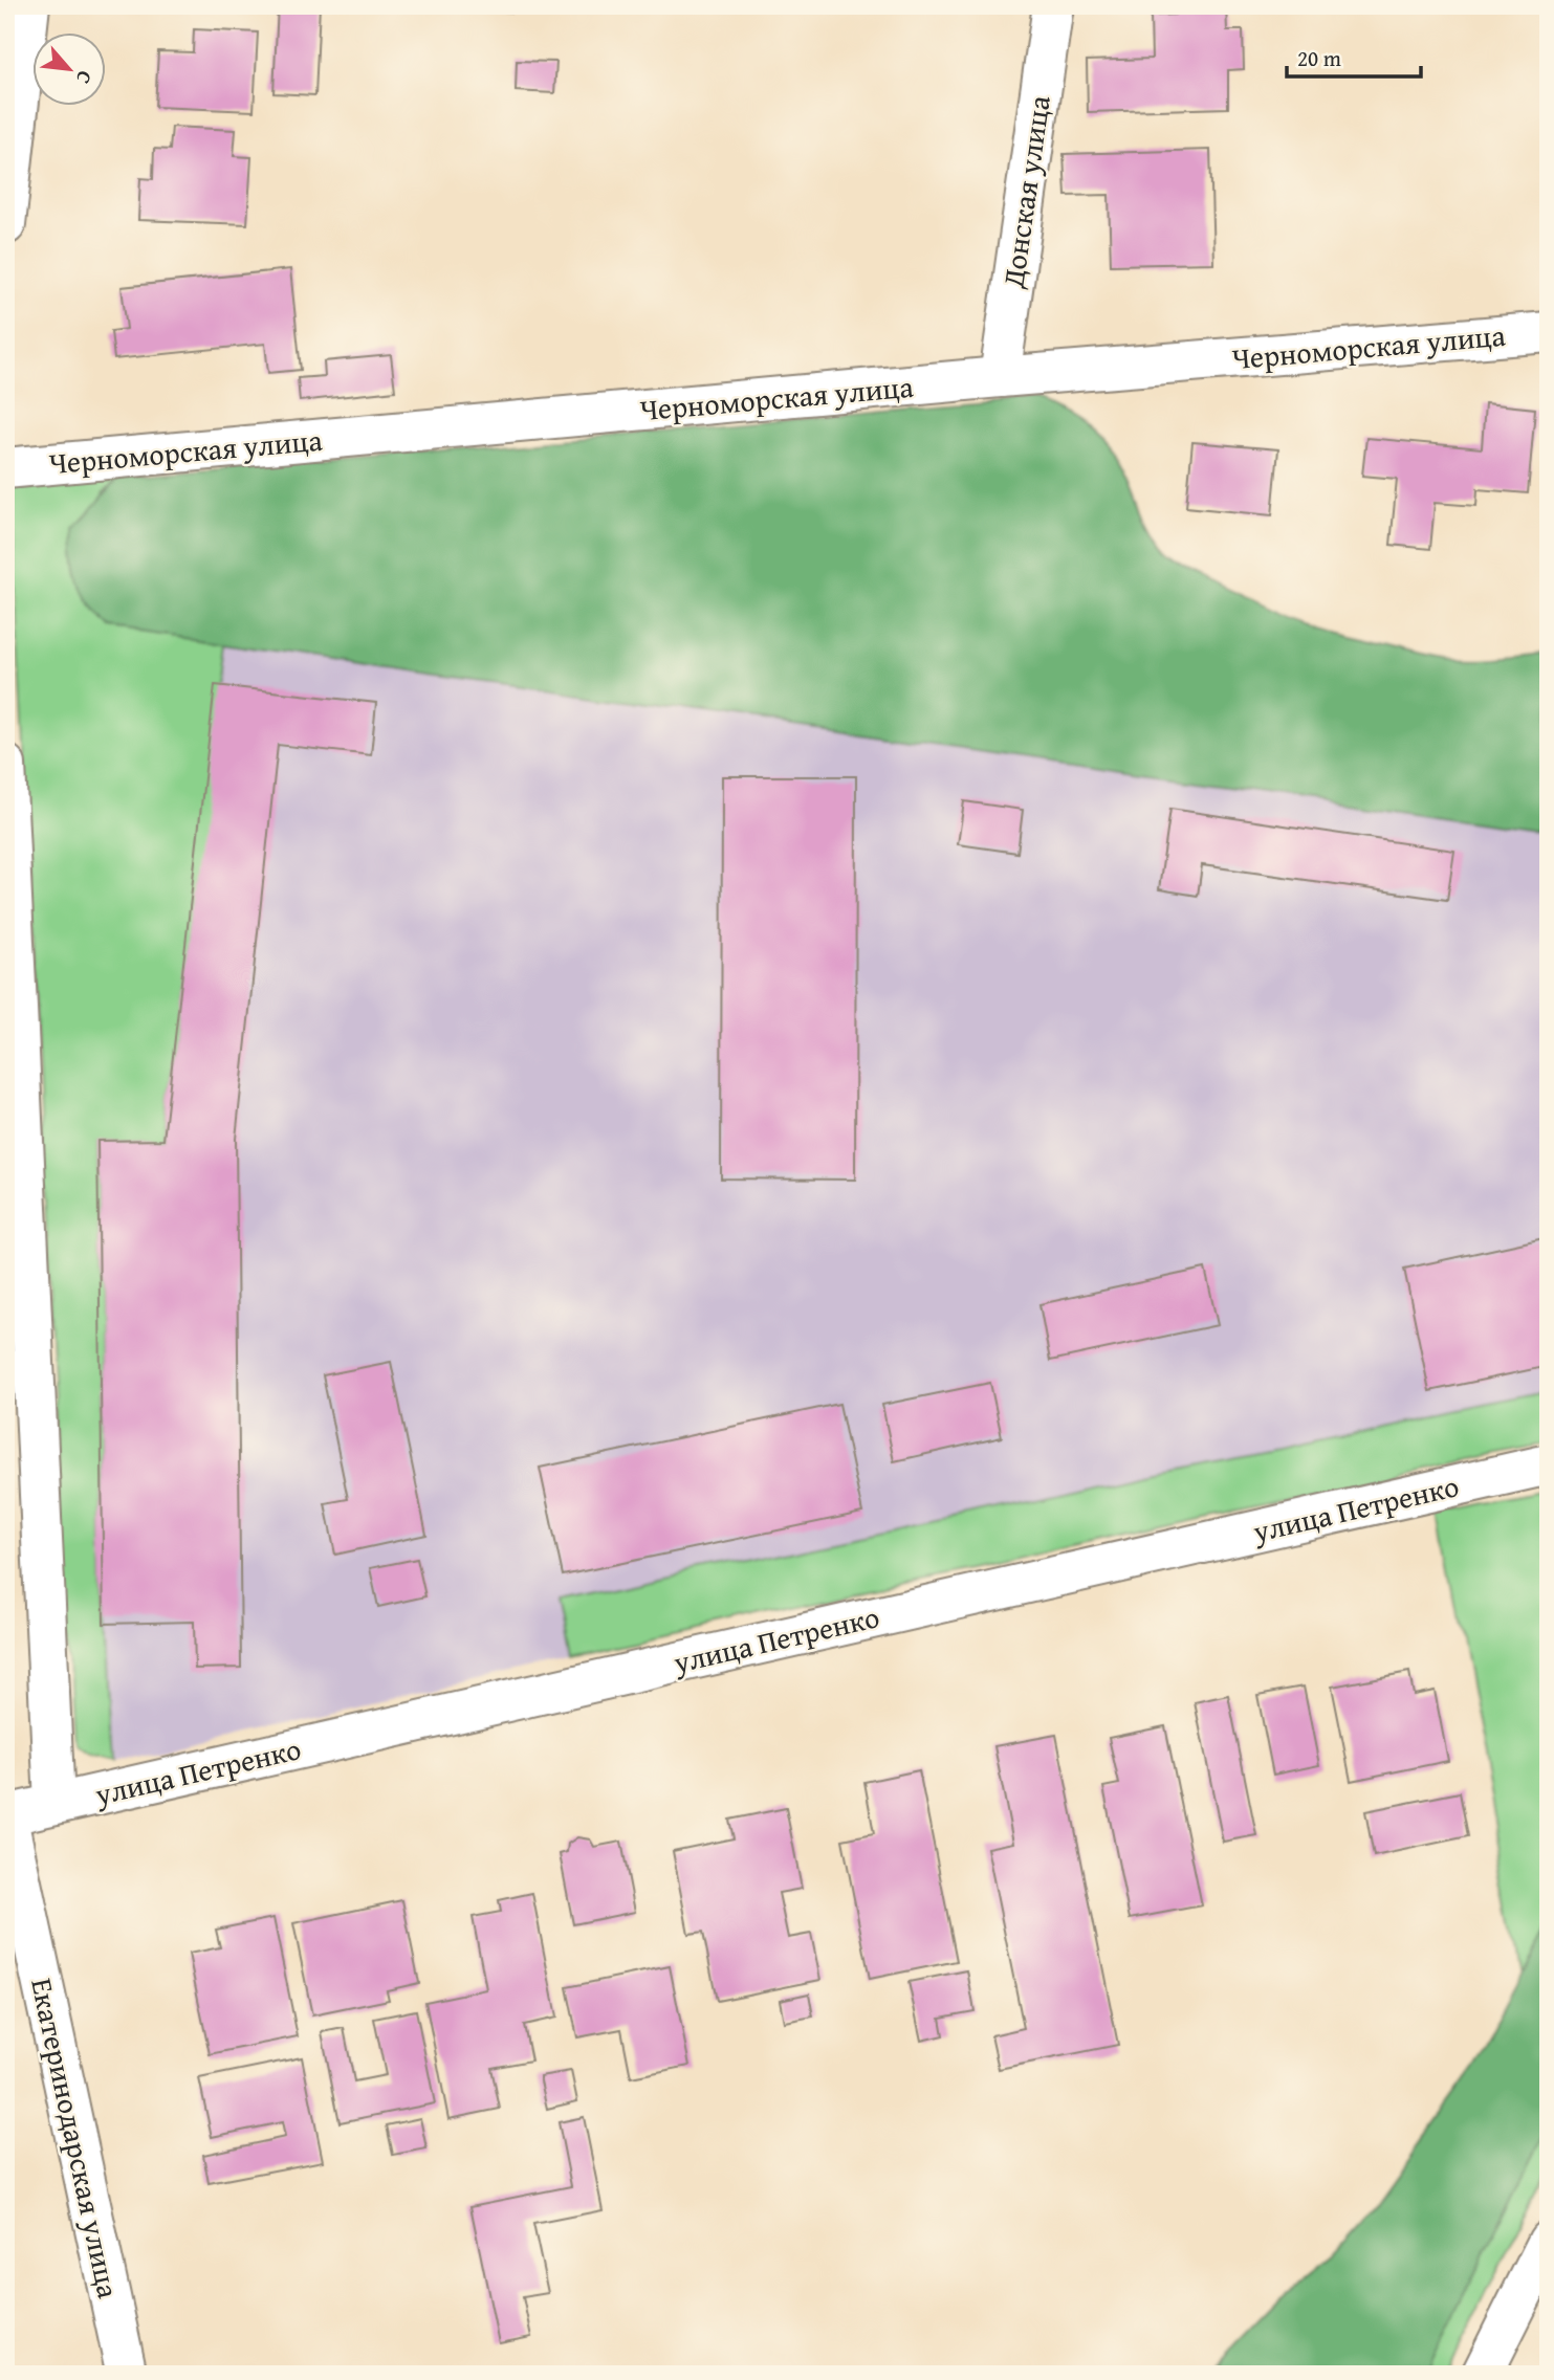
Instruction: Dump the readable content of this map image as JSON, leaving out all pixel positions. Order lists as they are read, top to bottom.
{
  "streets": {
    "street": [
      "Донская улица",
      "Черноморская улица",
      "улица Петренко",
      "Екатеринодарская улица"
    ]
  },
  "crossings": [
    ["Донская улица", "Черноморская улица"],
    ["улица Петренко", "Екатеринодарская улица"]
  ],
  "scale_bar": "20 m",
  "north": "bottom right"
}
